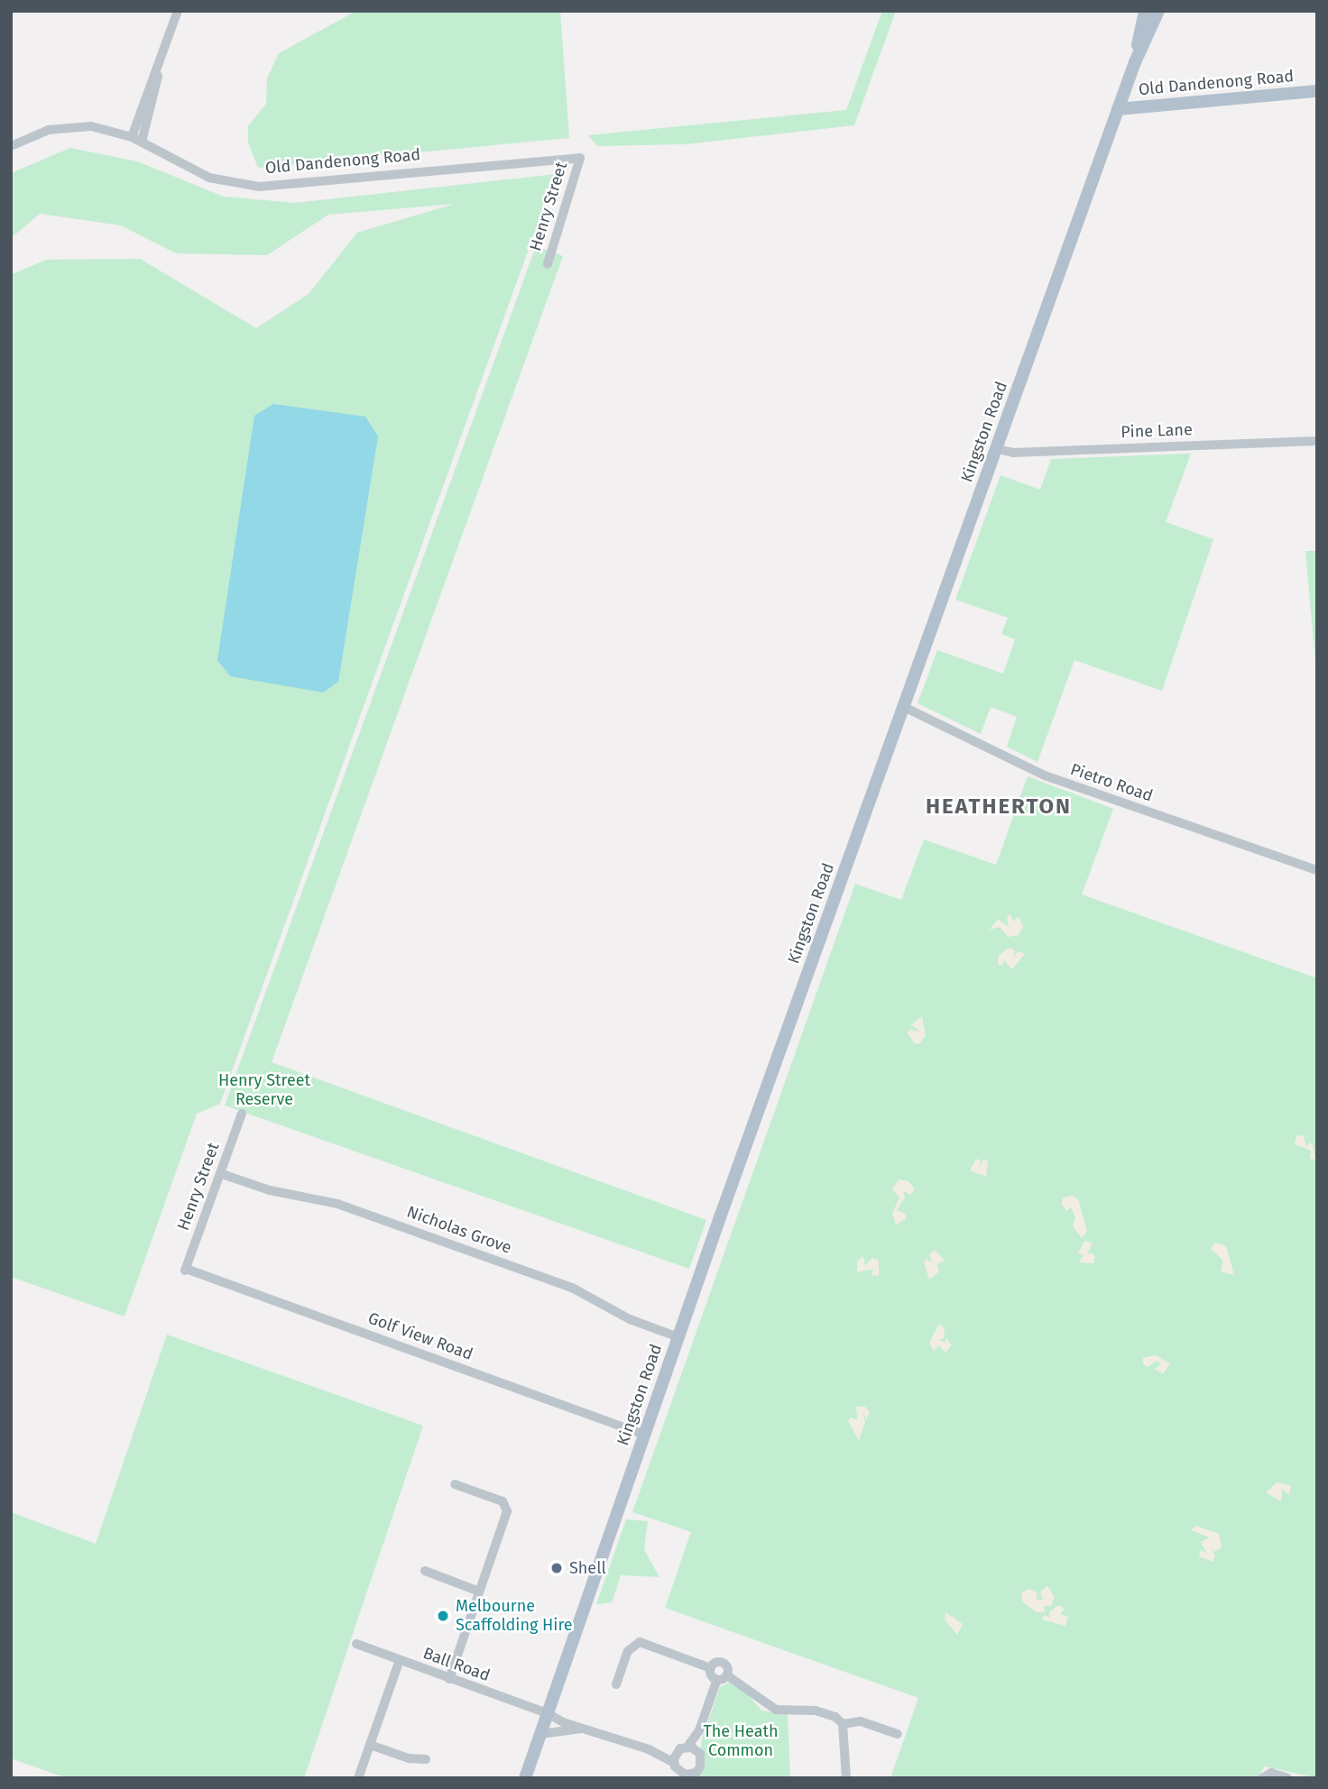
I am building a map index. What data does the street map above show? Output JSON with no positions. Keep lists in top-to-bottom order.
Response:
{
  "streets": {
    "main road": ["Old Dandenong Road", "Kingston Road"],
    "street": [
      "Henry Street",
      "Pine Lane",
      "Pietro Road",
      "Nicholas Grove",
      "Golf View Road",
      "Ball Road"
    ]
  },
  "crossings": [
    ["Old Dandenong Road", "Henry Street"],
    ["Old Dandenong Road", "Kingston Road"],
    ["Henry Street", "Nicholas Grove"],
    ["Henry Street", "Golf View Road"],
    ["Pine Lane", "Kingston Road"],
    ["Kingston Road", "Pietro Road"],
    ["Kingston Road", "Nicholas Grove"],
    ["Kingston Road", "Golf View Road"],
    ["Kingston Road", "Ball Road"]
  ],
  "districts": ["HEATHERTON"],
  "parks": ["Henry Street Reserve", "The Heath Common"],
  "places": ["Shell", "Melbourne Scaffolding Hire"]
}
